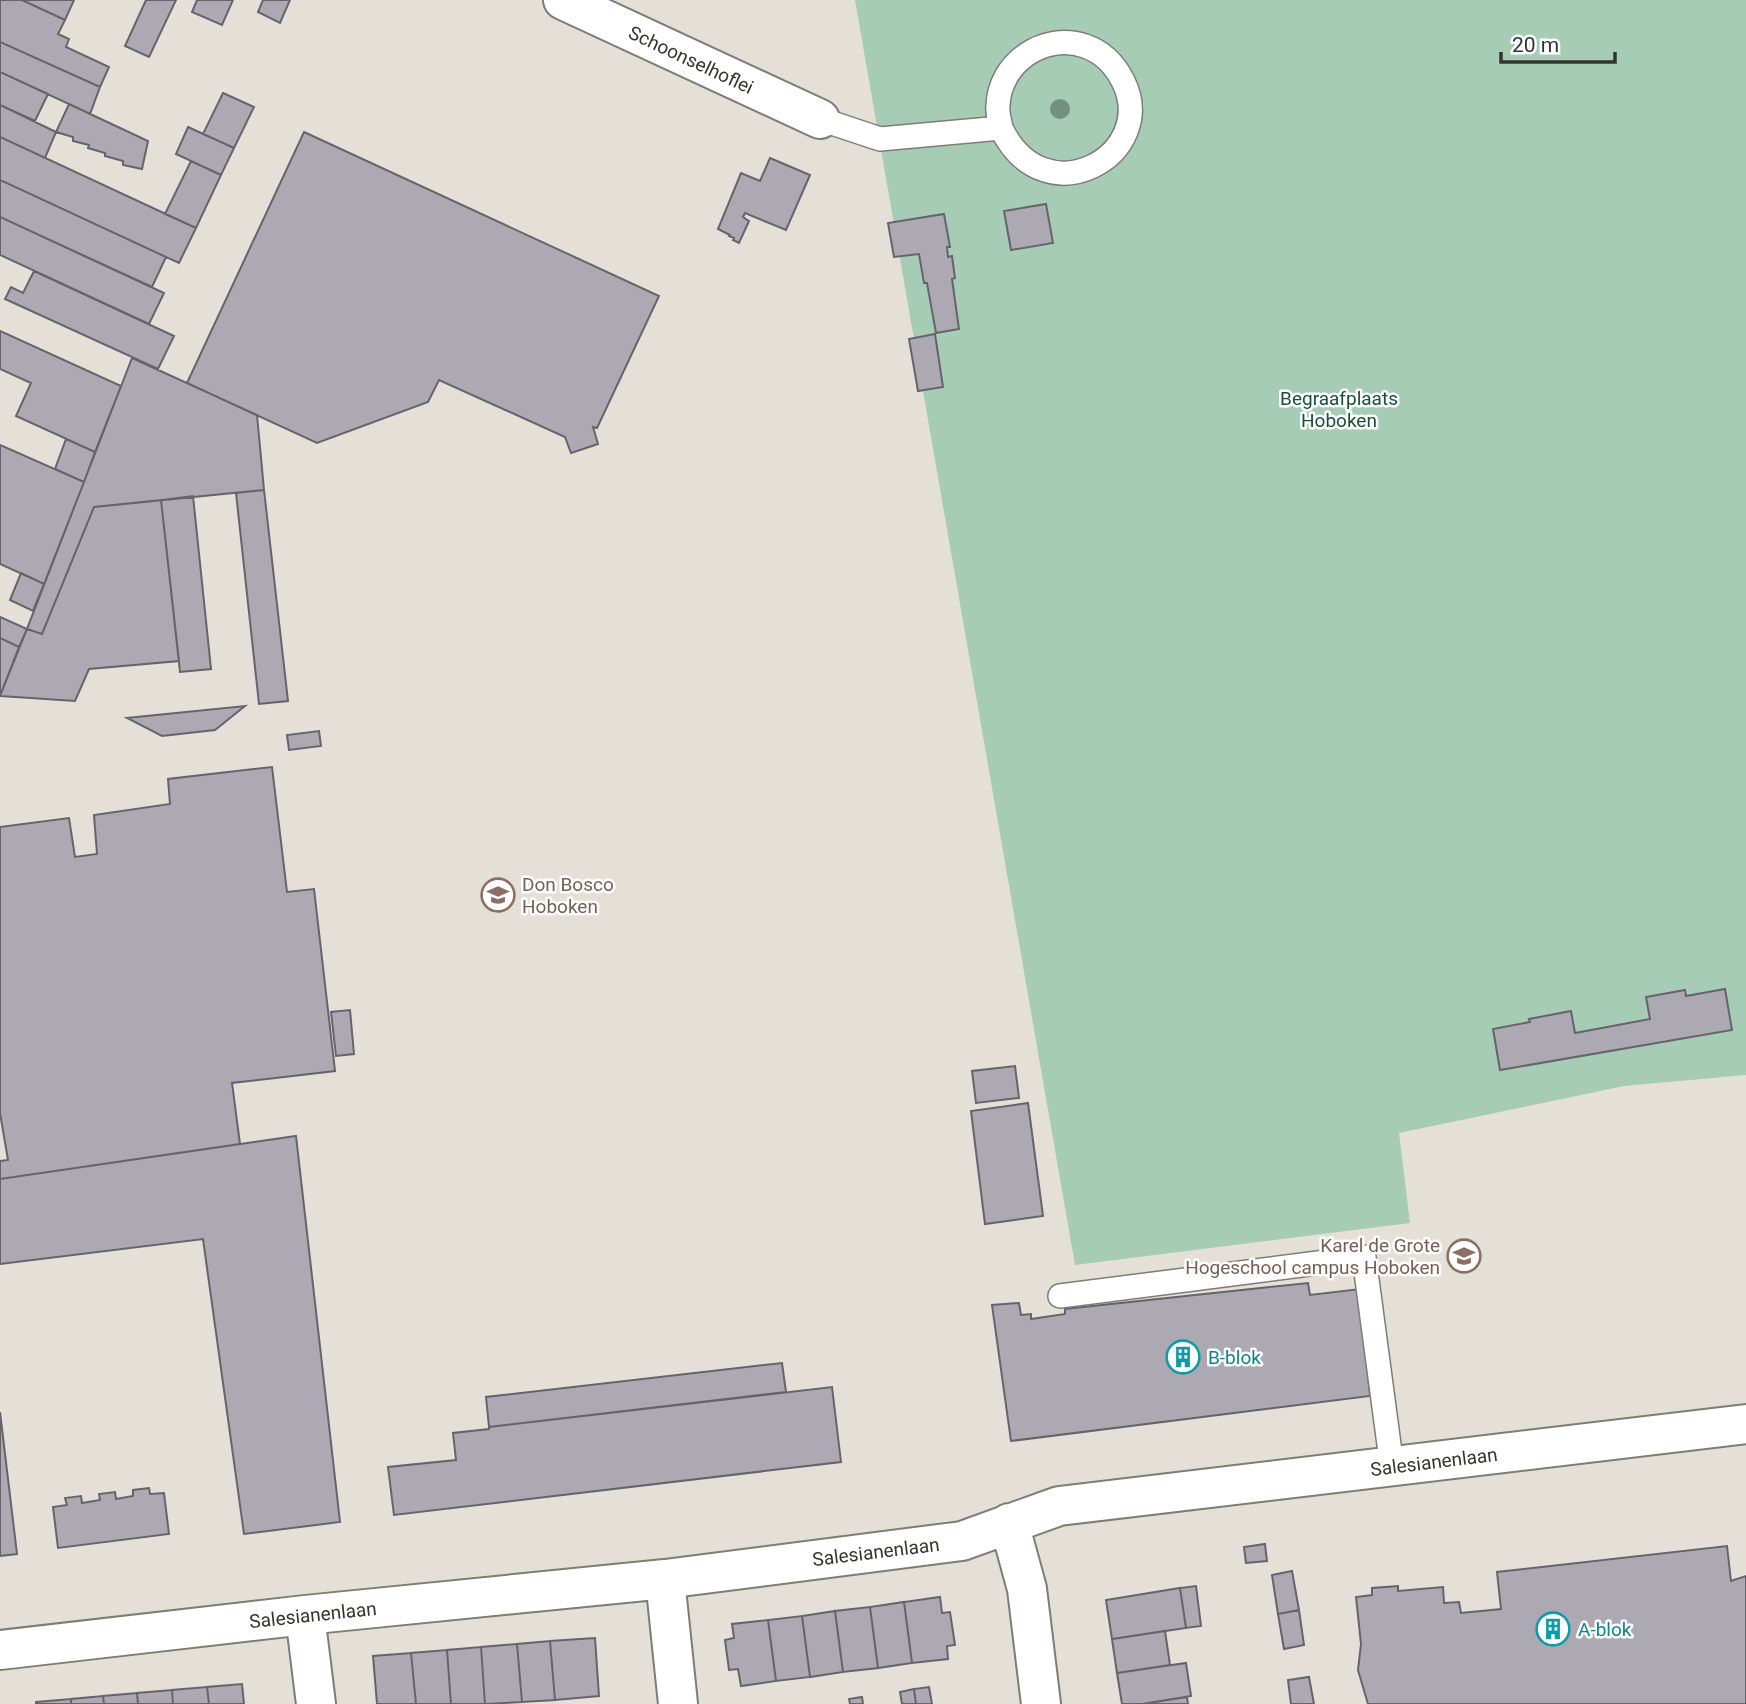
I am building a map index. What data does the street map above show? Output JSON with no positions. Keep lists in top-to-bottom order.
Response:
{
  "streets": {
    "street": ["Schoonselhoflei", "Salesianenlaan"]
  },
  "parks": ["Begraafplaats Hoboken"],
  "places": {
    "school or university": ["Don Bosco Hoboken", "Karel de Grote Hogeschool campus Hoboken"],
    "building": ["B-blok", "A-blok"]
  },
  "scale_bar": "20 m"
}
